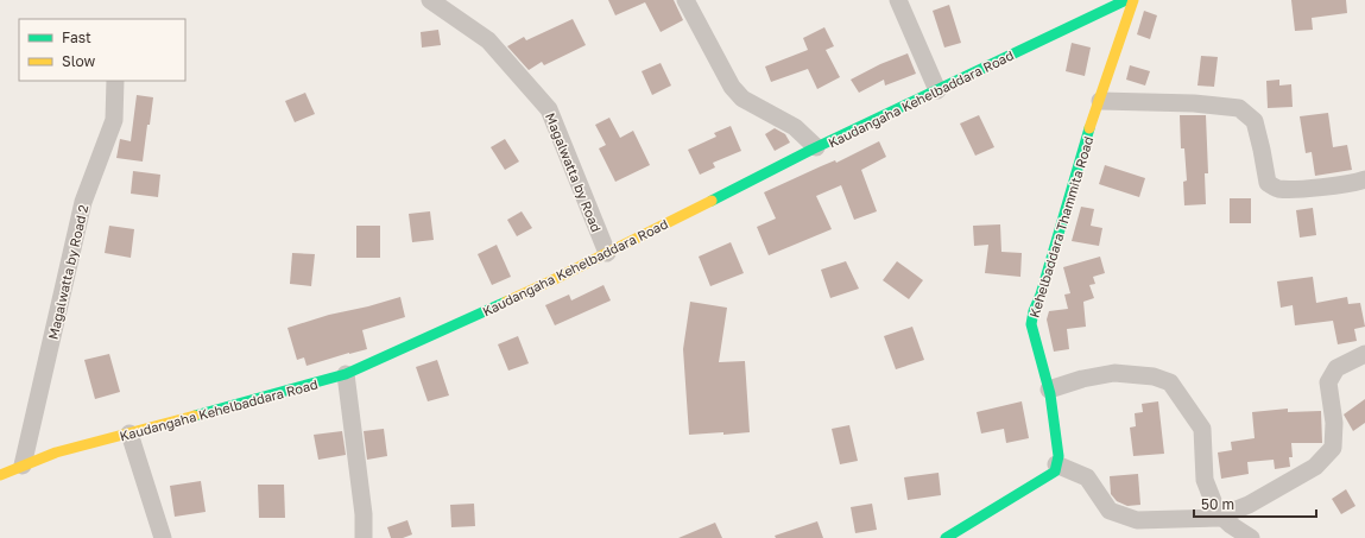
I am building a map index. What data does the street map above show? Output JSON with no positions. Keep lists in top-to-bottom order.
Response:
{
  "streets": {
    "street": [
      "Kaudangaha Kehelbaddara Road",
      "Magalwatta by Road",
      "Kehelbaddara Thammita Road",
      "Magalwatta by Road 2"
    ]
  },
  "crossings": [
    ["Kaudangaha Kehelbaddara Road", "Magalwatta by Road"],
    ["Kaudangaha Kehelbaddara Road", "Magalwatta by Road 2"]
  ],
  "legend": ["Fast", "Slow"],
  "scale_bar": "50 m"
}
